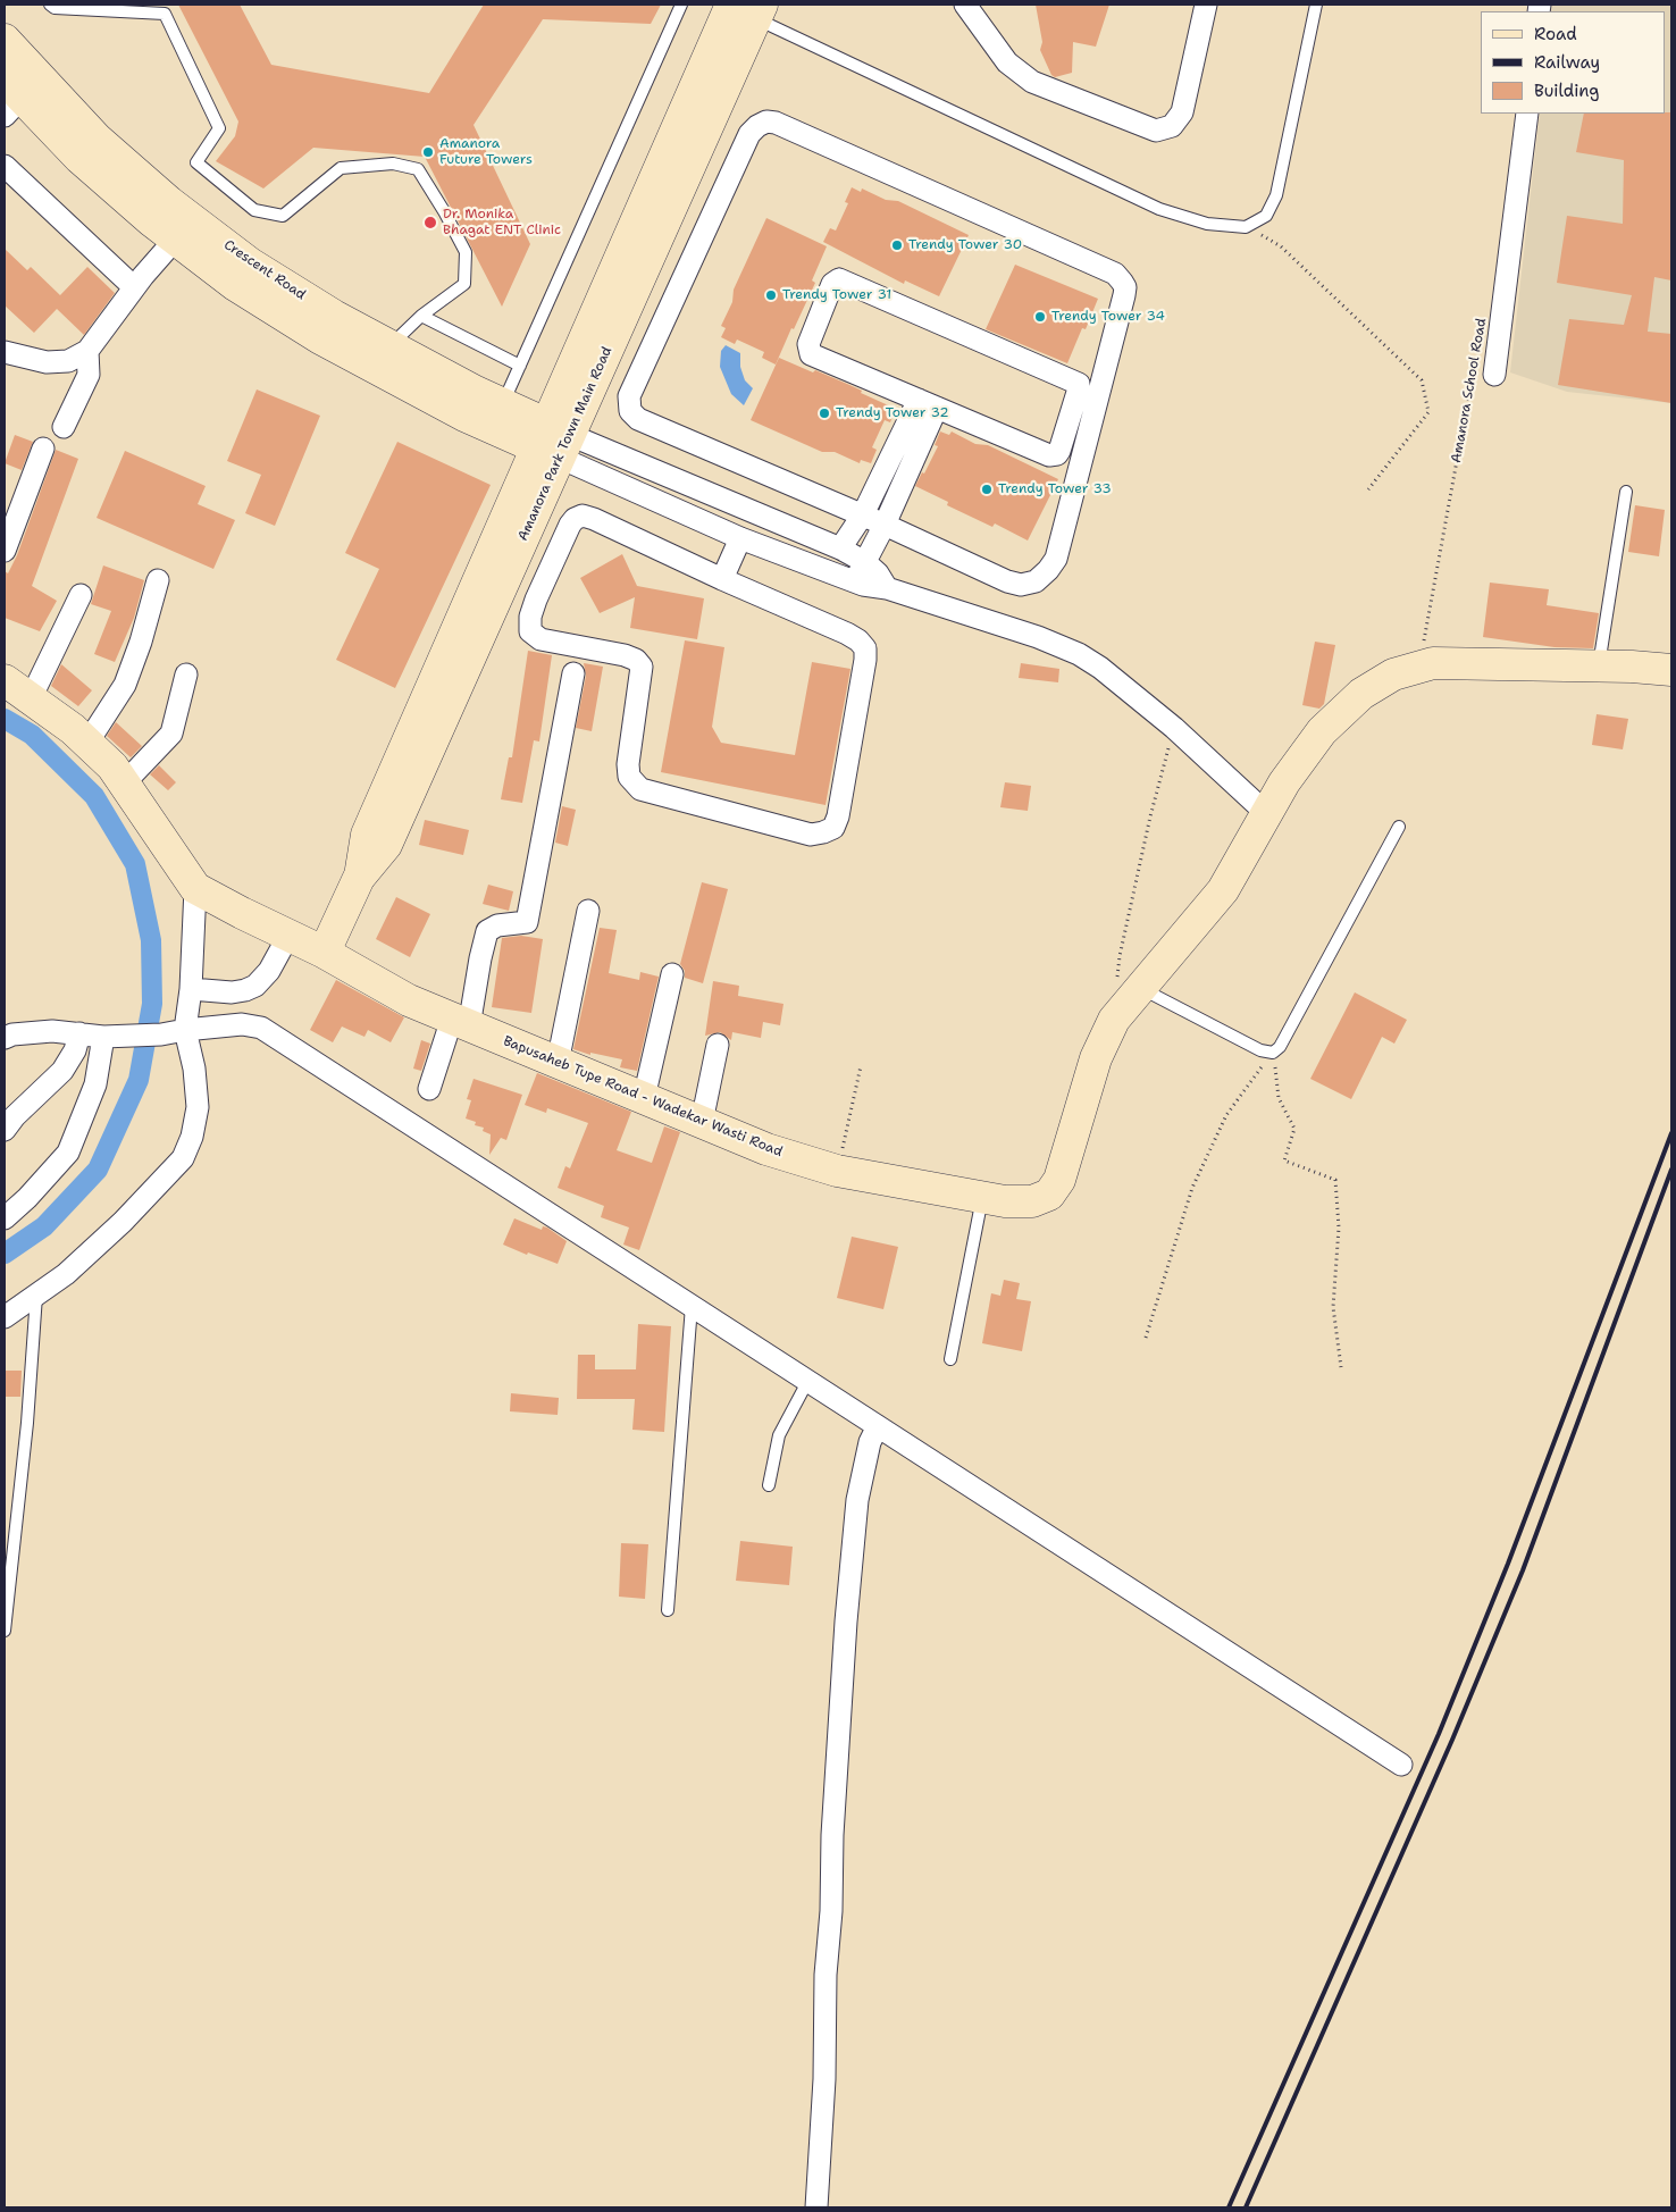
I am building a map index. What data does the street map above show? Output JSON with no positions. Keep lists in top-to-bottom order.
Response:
{
  "streets": {
    "street": [
      "Crescent Road",
      "Amanora School Road",
      "Amanora Park Town Main Road",
      "Bapusaheb Tupe Road - Wadekar Wasti Road"
    ]
  },
  "crossings": [
    ["Crescent Road", "Amanora Park Town Main Road"],
    ["Amanora School Road", "Bapusaheb Tupe Road - Wadekar Wasti Road"],
    ["Amanora Park Town Main Road", "Bapusaheb Tupe Road - Wadekar Wasti Road"]
  ],
  "places": [
    "Amanora Future Towers",
    "Dr. Monika Bhagat ENT Clinic",
    "Trendy Tower 30",
    "Trendy Tower 31",
    "Trendy Tower 34",
    "Trendy Tower 32",
    "Trendy Tower 33"
  ],
  "legend": ["Road", "Railway", "Building"]
}
